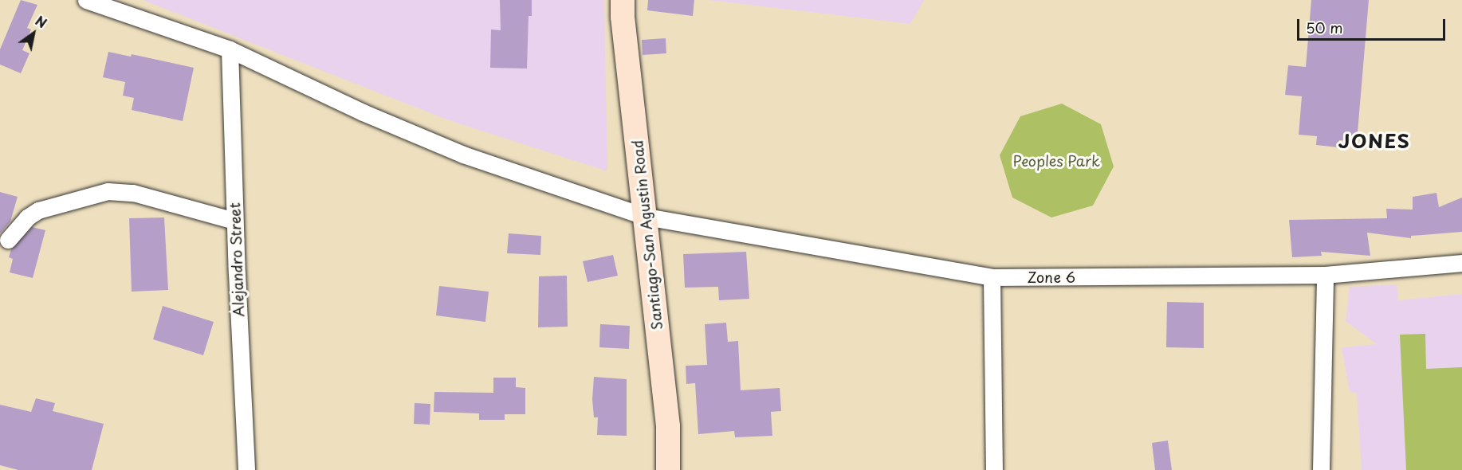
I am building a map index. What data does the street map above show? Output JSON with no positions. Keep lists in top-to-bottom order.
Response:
{
  "streets": {
    "main road": ["Santiago-San Agustin Road"],
    "street": ["Alejandro Street", "Zone 6"]
  },
  "crossings": [
    ["Santiago-San Agustin Road", "Zone 6"],
    ["Alejandro Street", "Zone 6"]
  ],
  "districts": ["JONES"],
  "parks": ["Peoples Park"],
  "scale_bar": "50 m",
  "north": "top right"
}
